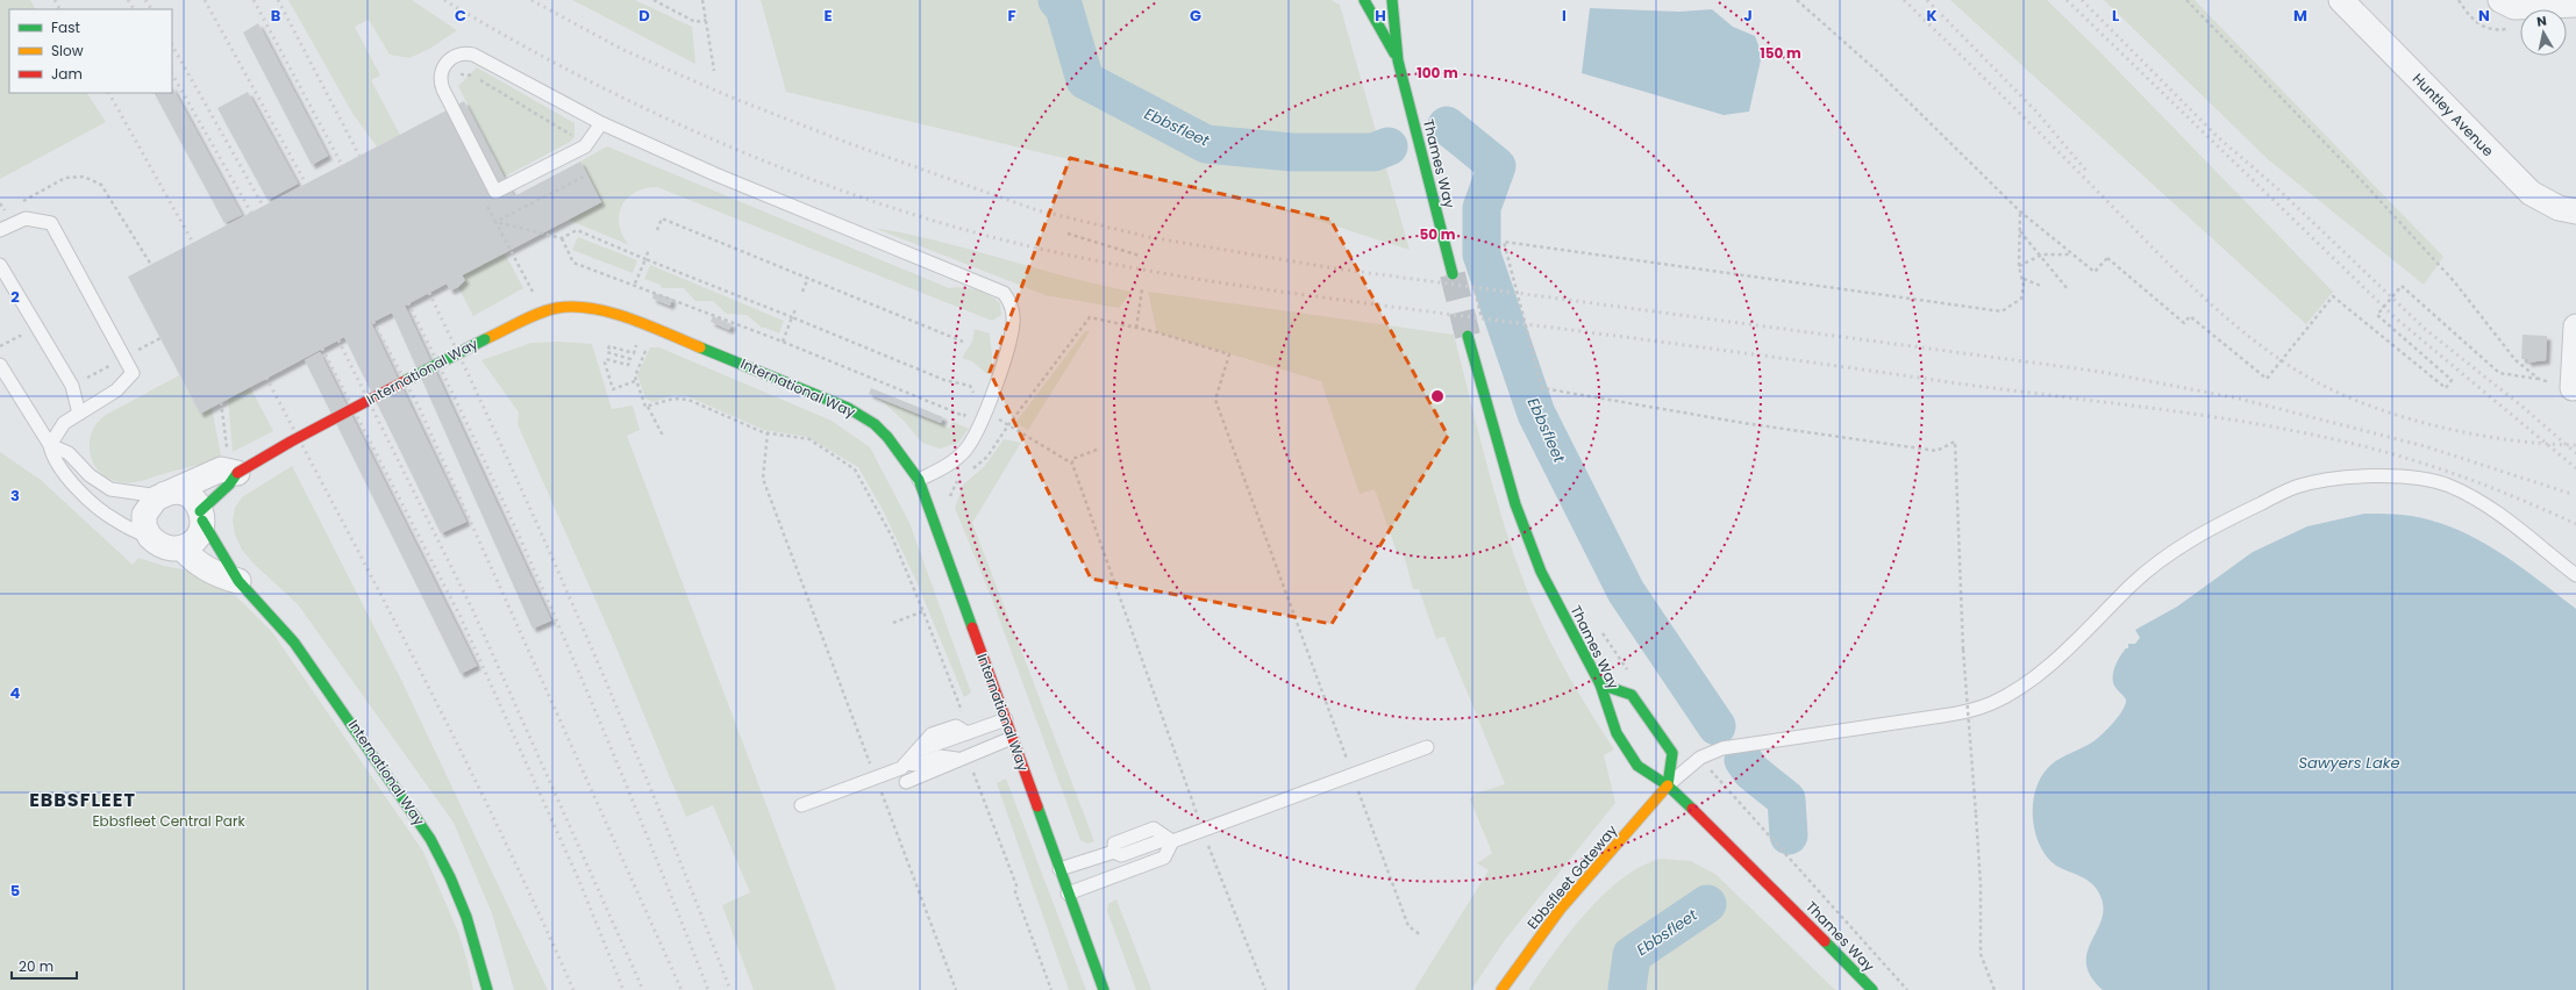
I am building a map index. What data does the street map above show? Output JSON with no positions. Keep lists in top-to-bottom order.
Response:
{
  "streets": {
    "street": [
      "Huntley Avenue",
      "Thames Way",
      "International Way",
      "Ebbsfleet Gateway"
    ]
  },
  "crossings": [
    ["Thames Way", "Ebbsfleet Gateway"]
  ],
  "districts": ["EBBSFLEET"],
  "water": ["Ebbsfleet", "Sawyers Lake"],
  "parks": ["Ebbsfleet Central Park"],
  "legend": ["Fast", "Slow", "Jam"],
  "scale_bar": "20 m",
  "north": "top",
  "grid": {
    "columns": [
      "B",
      "C",
      "D",
      "E",
      "F",
      "G",
      "H",
      "I",
      "J",
      "K",
      "L",
      "M",
      "N"
    ],
    "rows": [
      "2",
      "3",
      "4",
      "5"
    ]
  },
  "rings": ["150 m", "100 m", "50 m"]
}
